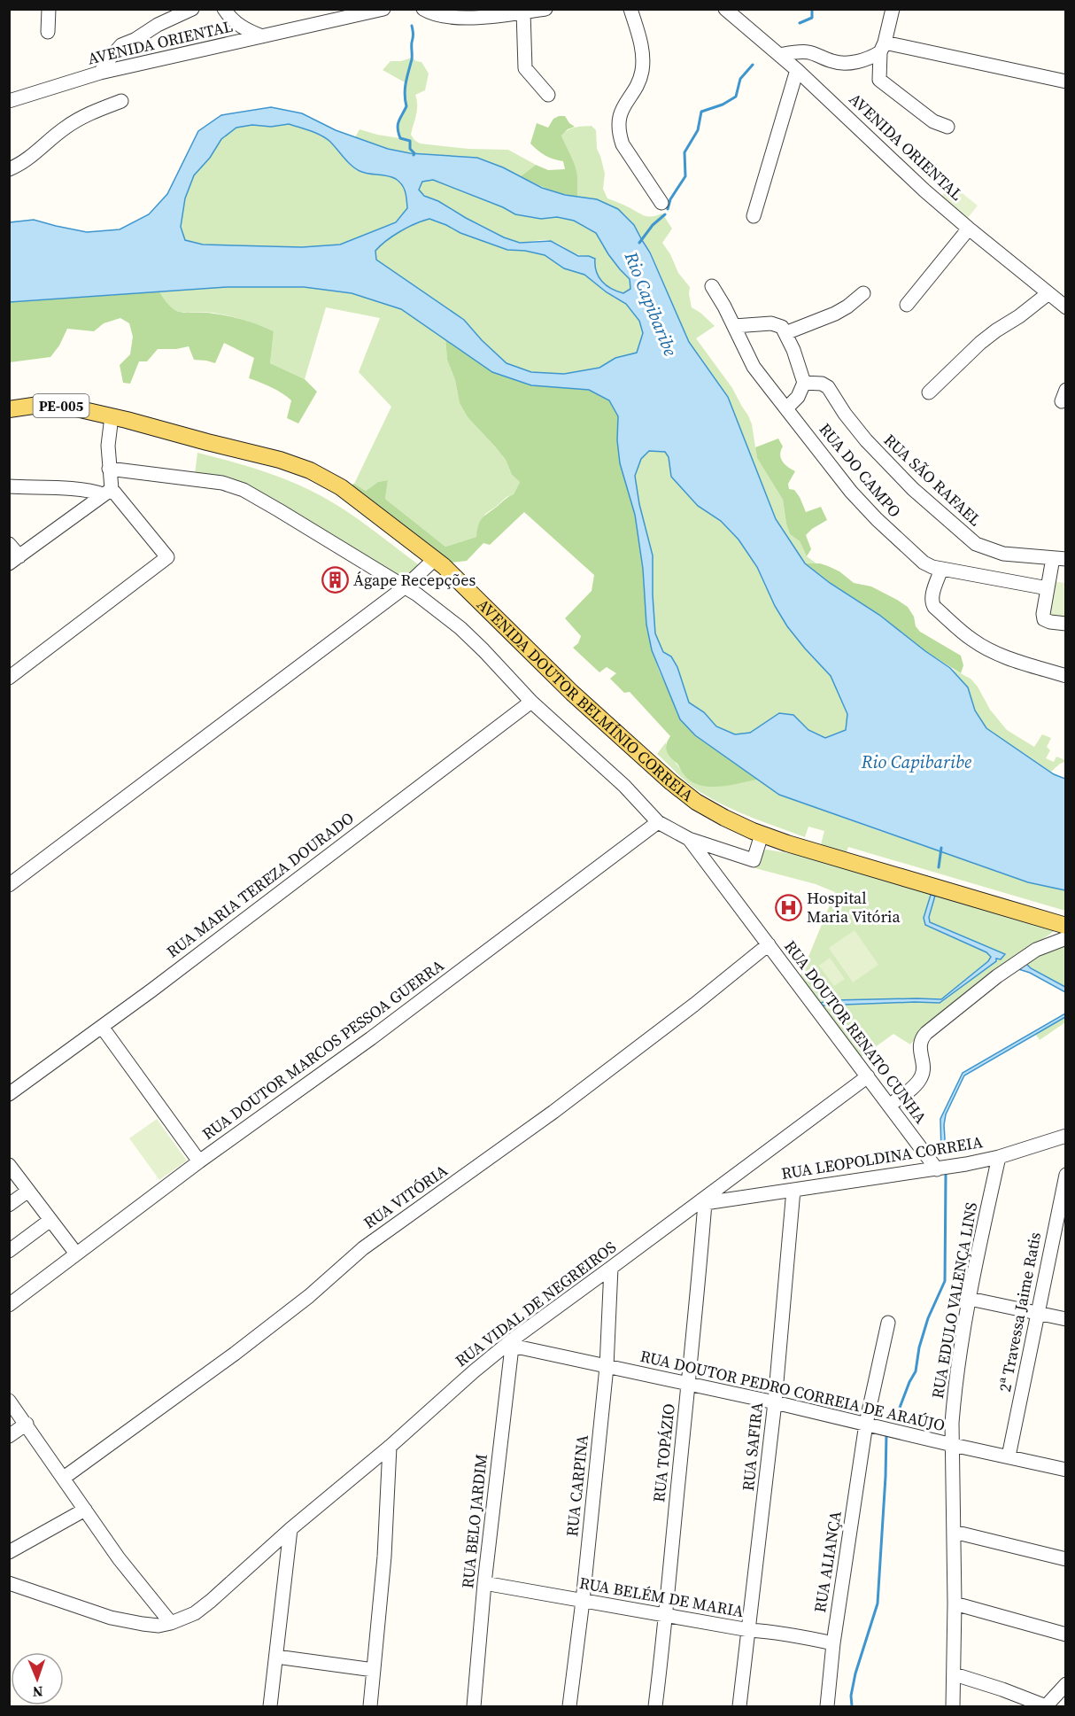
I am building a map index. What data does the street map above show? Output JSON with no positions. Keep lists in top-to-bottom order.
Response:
{
  "streets": {
    "main road": ["PE-005", "AVENIDA DOUTOR BELMÍNIO CORREIA"],
    "street": [
      "AVENIDA ORIENTAL",
      "RUA DO CAMPO",
      "RUA SÃO RAFAEL",
      "RUA MARIA TEREZA DOURADO",
      "RUA DOUTOR RENATO CUNHA",
      "RUA DOUTOR MARCOS PESSOA GUERRA",
      "RUA LEOPOLDINA CORREIA",
      "RUA VITÓRIA",
      "RUA EDULO VALENÇA LINS",
      "RUA VIDAL DE NEGREIROS",
      "2ª Travessa Jaime Ratis",
      "RUA DOUTOR PEDRO CORREIA DE ARAÚJO",
      "RUA SAFIRA",
      "RUA TOPÁZIO",
      "RUA CARPINA",
      "RUA BELO JARDIM",
      "RUA ALIANÇA",
      "RUA BELÉM DE MARIA"
    ]
  },
  "crossings": [
    ["RUA DOUTOR RENATO CUNHA", "RUA LEOPOLDINA CORREIA"],
    ["RUA DOUTOR RENATO CUNHA", "RUA VITÓRIA"],
    ["RUA DOUTOR RENATO CUNHA", "RUA VIDAL DE NEGREIROS"],
    ["RUA LEOPOLDINA CORREIA", "RUA EDULO VALENÇA LINS"],
    ["RUA LEOPOLDINA CORREIA", "RUA VIDAL DE NEGREIROS"],
    ["RUA LEOPOLDINA CORREIA", "RUA SAFIRA"],
    ["RUA LEOPOLDINA CORREIA", "RUA TOPÁZIO"],
    ["RUA EDULO VALENÇA LINS", "RUA DOUTOR PEDRO CORREIA DE ARAÚJO"],
    ["RUA VIDAL DE NEGREIROS", "RUA DOUTOR PEDRO CORREIA DE ARAÚJO"],
    ["RUA VIDAL DE NEGREIROS", "RUA TOPÁZIO"],
    ["RUA VIDAL DE NEGREIROS", "RUA CARPINA"],
    ["RUA VIDAL DE NEGREIROS", "RUA BELO JARDIM"],
    ["2ª Travessa Jaime Ratis", "RUA DOUTOR PEDRO CORREIA DE ARAÚJO"],
    ["RUA DOUTOR PEDRO CORREIA DE ARAÚJO", "RUA SAFIRA"],
    ["RUA DOUTOR PEDRO CORREIA DE ARAÚJO", "RUA TOPÁZIO"],
    ["RUA DOUTOR PEDRO CORREIA DE ARAÚJO", "RUA CARPINA"],
    ["RUA DOUTOR PEDRO CORREIA DE ARAÚJO", "RUA BELO JARDIM"],
    ["RUA DOUTOR PEDRO CORREIA DE ARAÚJO", "RUA ALIANÇA"],
    ["RUA SAFIRA", "RUA BELÉM DE MARIA"],
    ["RUA TOPÁZIO", "RUA BELÉM DE MARIA"],
    ["RUA CARPINA", "RUA BELÉM DE MARIA"],
    ["RUA BELO JARDIM", "RUA BELÉM DE MARIA"],
    ["RUA ALIANÇA", "RUA BELÉM DE MARIA"]
  ],
  "water": ["Rio Capibaribe"],
  "places": {
    "building": ["Ágape Recepções"],
    "hospital": ["Hospital Maria Vitória"]
  },
  "north": "bottom"
}
